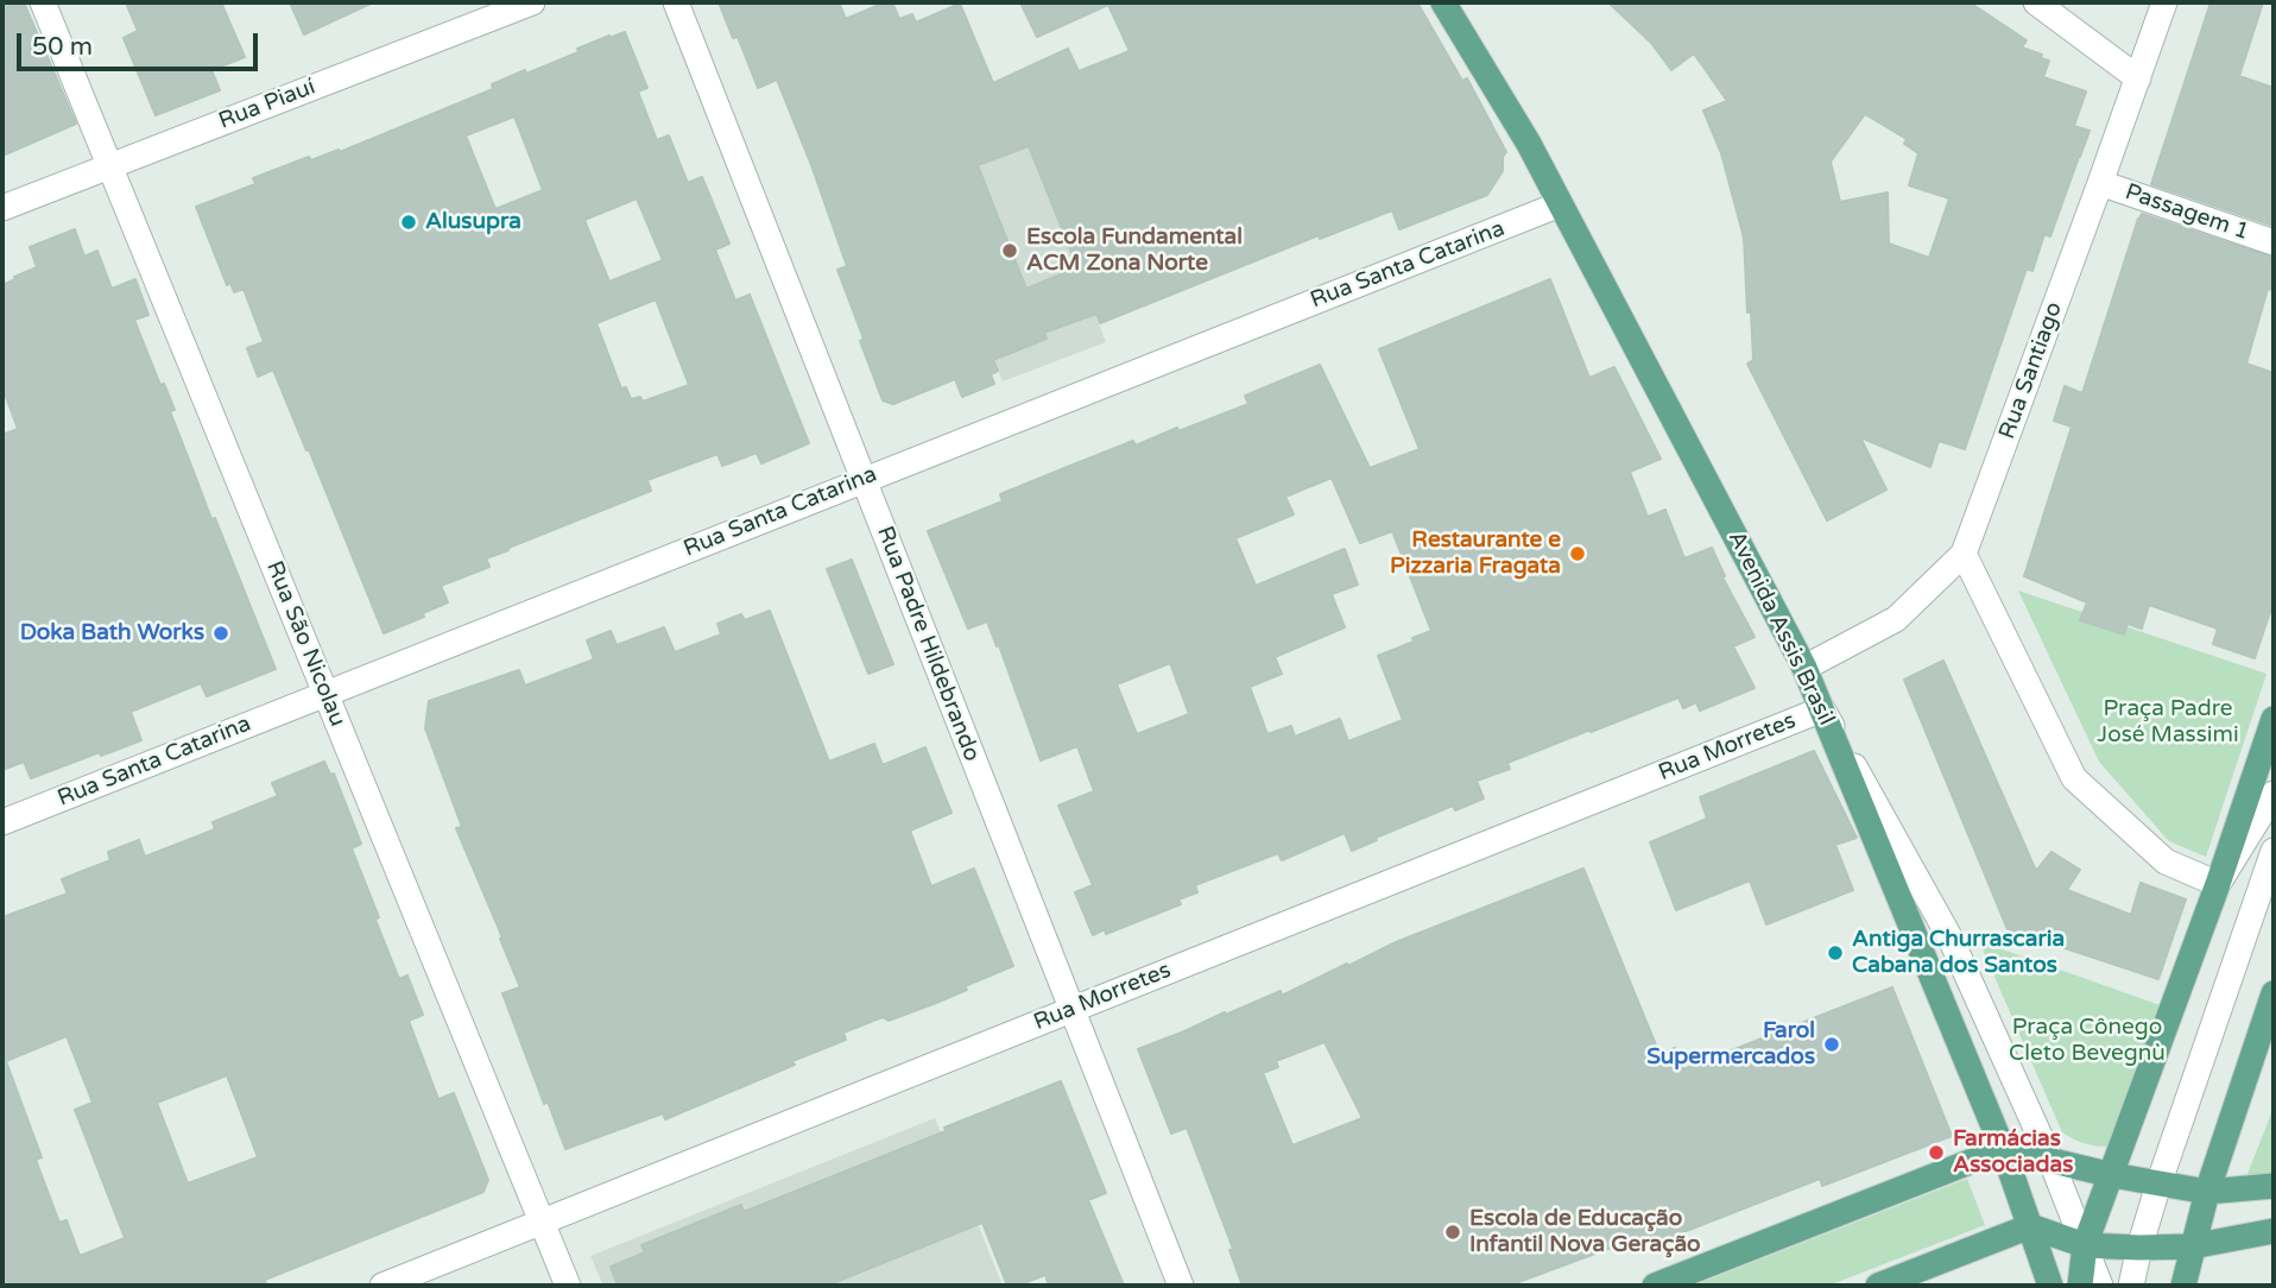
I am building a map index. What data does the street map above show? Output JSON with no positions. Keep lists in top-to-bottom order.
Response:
{
  "streets": {
    "main road": ["Avenida Assis Brasil"],
    "street": [
      "Rua Piauí",
      "Passagem 1",
      "Rua Santa Catarina",
      "Rua Santiago",
      "Rua São Nicolau",
      "Rua Padre Hildebrando",
      "Rua Morretes"
    ]
  },
  "crossings": [
    ["Rua Piauí", "Rua São Nicolau"],
    ["Passagem 1", "Rua Santiago"],
    ["Rua Santa Catarina", "Avenida Assis Brasil"],
    ["Rua Santa Catarina", "Rua São Nicolau"],
    ["Rua Santa Catarina", "Rua Padre Hildebrando"],
    ["Rua Santiago", "Avenida Assis Brasil"],
    ["Avenida Assis Brasil", "Rua Morretes"],
    ["Rua São Nicolau", "Rua Morretes"],
    ["Rua Padre Hildebrando", "Rua Morretes"]
  ],
  "parks": ["Praça Padre José Massimi", "Praça Cônego Cleto Bevegnù"],
  "places": [
    "Alusupra",
    "Escola Fundamental ACM Zona Norte",
    "Restaurante e Pizzaria Fragata",
    "Doka Bath Works",
    "Antiga Churrascaria Cabana dos Santos",
    "Farol Supermercados",
    "Farmácias Associadas",
    "Escola de Educação Infantil Nova Geração"
  ],
  "scale_bar": "50 m"
}
